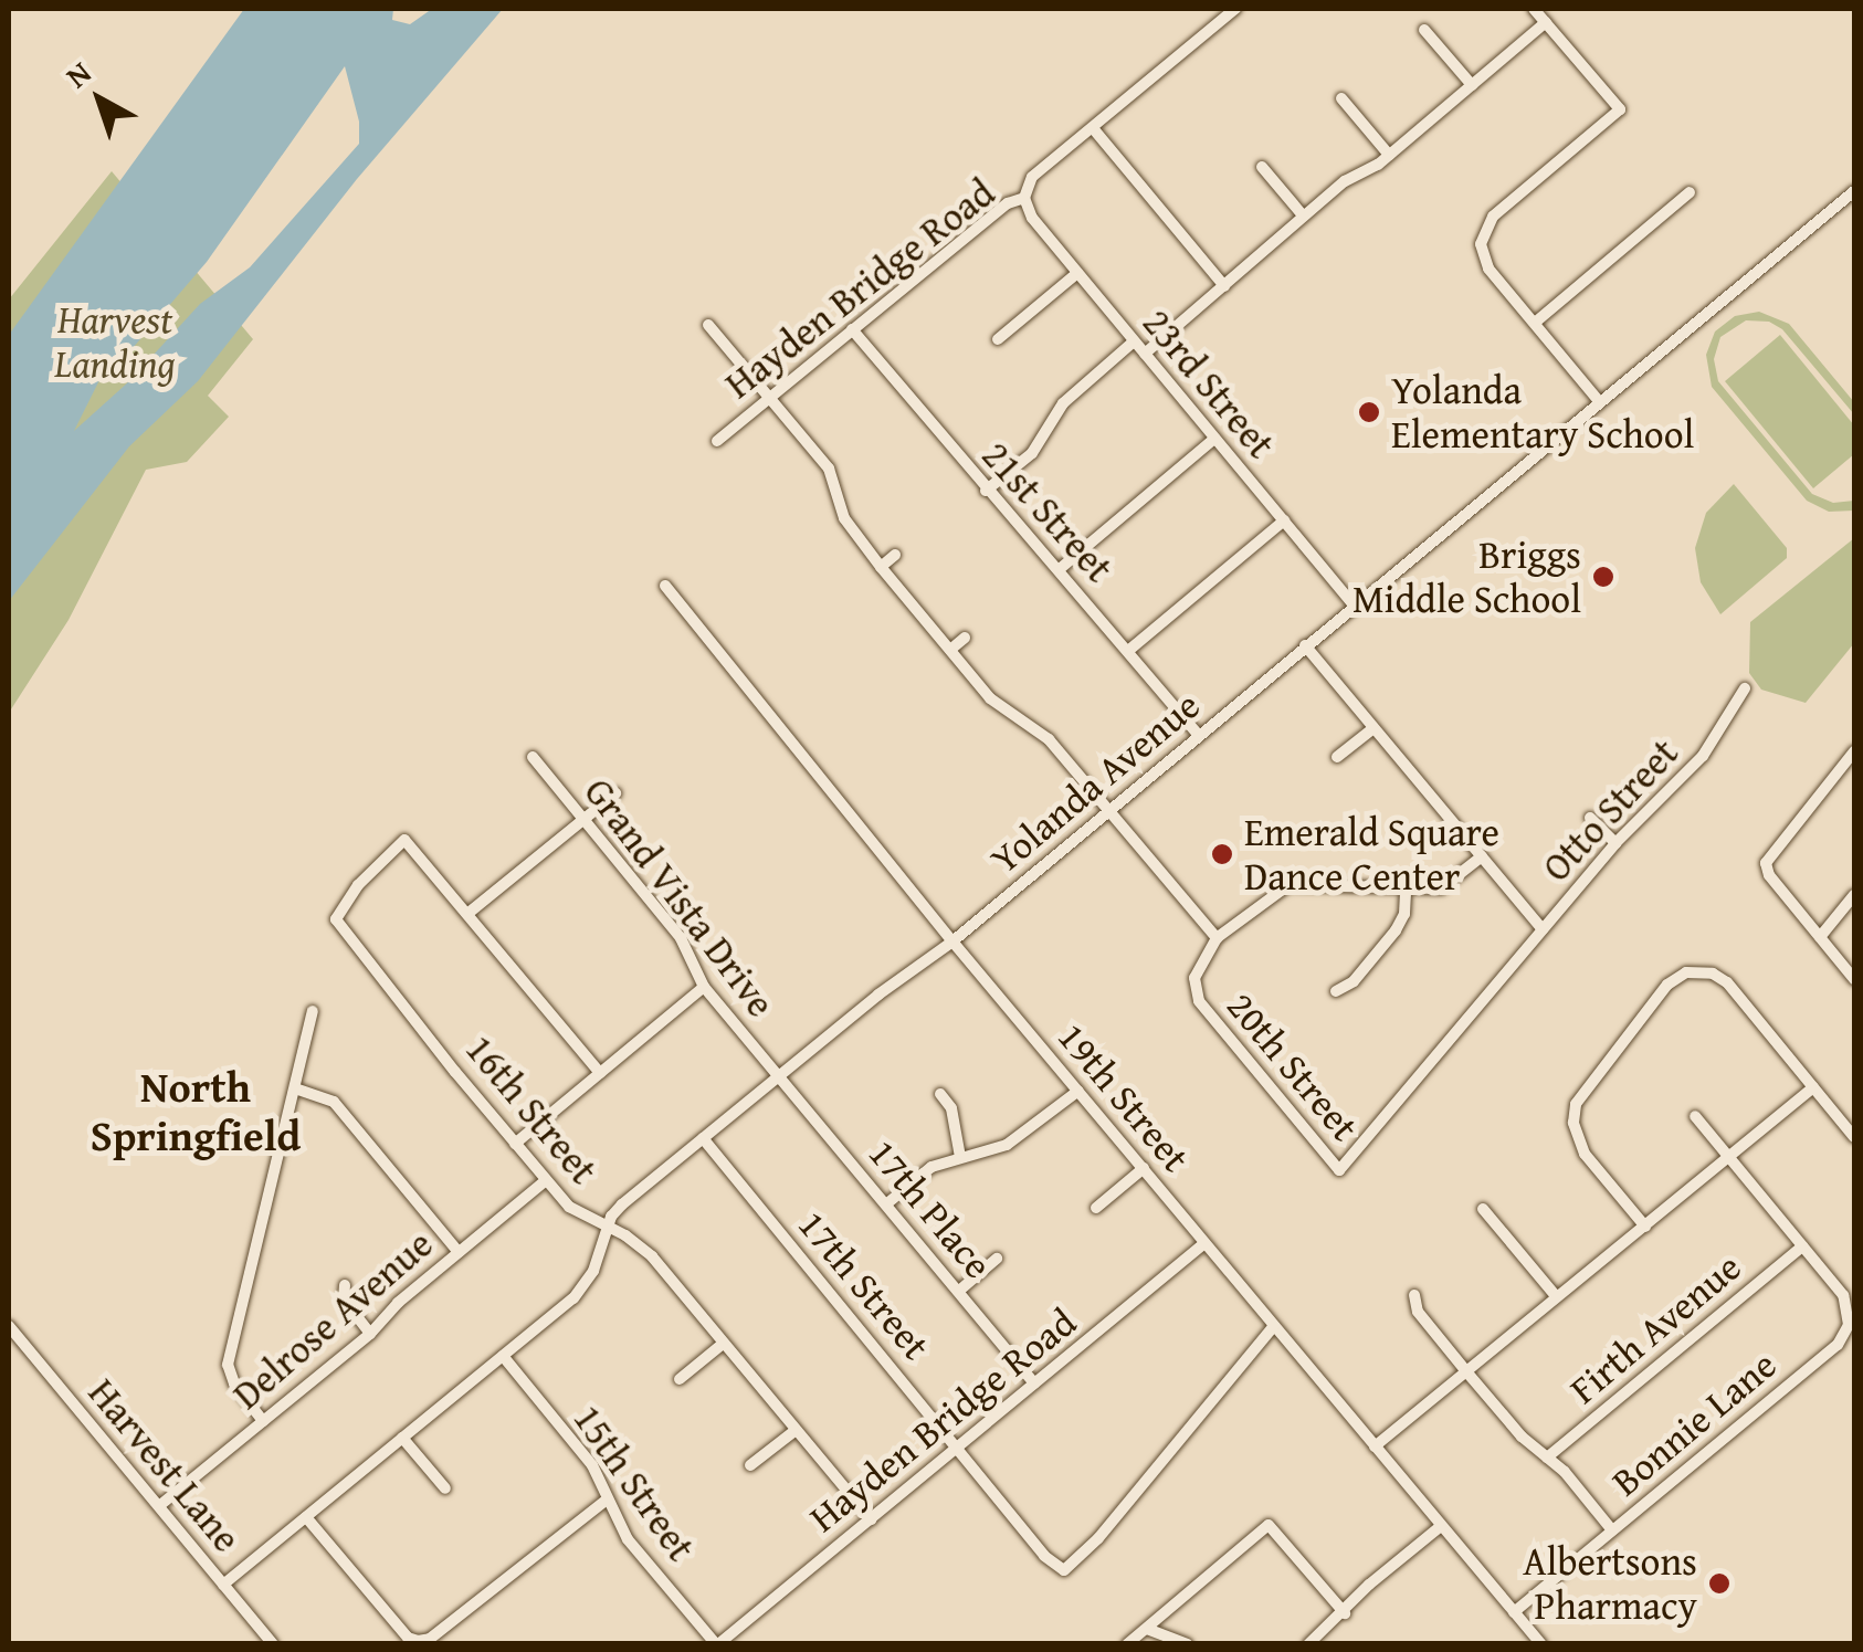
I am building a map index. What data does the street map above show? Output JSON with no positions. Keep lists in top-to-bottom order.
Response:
{
  "streets": {
    "street": [
      "Hayden Bridge Road",
      "23rd Street",
      "21st Street",
      "Yolanda Avenue",
      "Otto Street",
      "Grand Vista Drive",
      "20th Street",
      "19th Street",
      "16th Street",
      "17th Place",
      "17th Street",
      "Delrose Avenue",
      "Firth Avenue",
      "Bonnie Lane",
      "Harvest Lane",
      "15th Street"
    ]
  },
  "crossings": [
    ["Hayden Bridge Road", "23rd Street"],
    ["Hayden Bridge Road", "21st Street"],
    ["Hayden Bridge Road", "19th Street"],
    ["Hayden Bridge Road", "16th Street"],
    ["Hayden Bridge Road", "17th Place"],
    ["Hayden Bridge Road", "17th Street"],
    ["Hayden Bridge Road", "15th Street"],
    ["23rd Street", "Yolanda Avenue"],
    ["21st Street", "Yolanda Avenue"],
    ["Yolanda Avenue", "Grand Vista Drive"],
    ["Yolanda Avenue", "19th Street"],
    ["Yolanda Avenue", "16th Street"],
    ["Yolanda Avenue", "17th Place"],
    ["Yolanda Avenue", "17th Street"],
    ["Yolanda Avenue", "Harvest Lane"],
    ["Yolanda Avenue", "15th Street"],
    ["Otto Street", "20th Street"],
    ["Grand Vista Drive", "17th Place"],
    ["19th Street", "17th Street"],
    ["19th Street", "Bonnie Lane"],
    ["16th Street", "Delrose Avenue"],
    ["Delrose Avenue", "Harvest Lane"],
    ["Firth Avenue", "Bonnie Lane"]
  ],
  "districts": ["North Springfield"],
  "parks": ["Harvest Landing"],
  "places": [
    "Yolanda Elementary School",
    "Briggs Middle School",
    "Emerald Square Dance Center",
    "Albertsons Pharmacy"
  ],
  "north": "top left"
}
